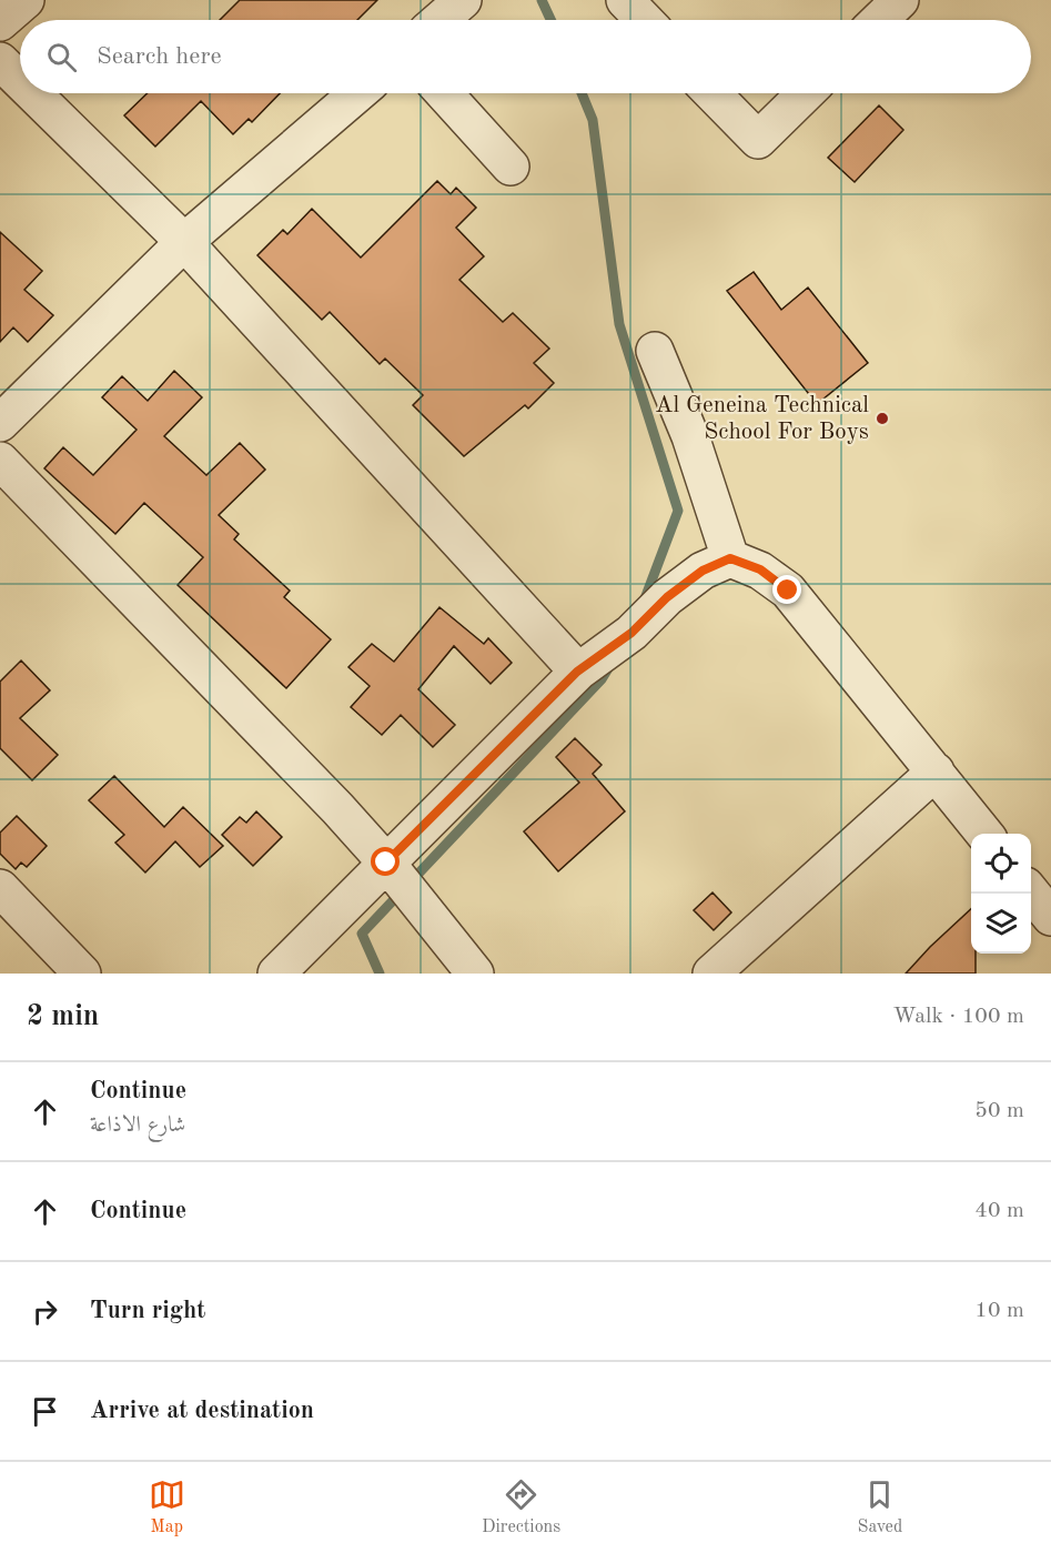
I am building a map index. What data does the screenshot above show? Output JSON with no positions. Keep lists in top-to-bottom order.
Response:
{
  "places": ["Al Geneina Technical School For Boys"],
  "page": {
    "search": "Search here",
    "heading": ["2 min", "Walk · 100 m"],
    "list": [
      ["Continue", "شارع الاذاعة", "50 m"],
      ["Continue", "40 m"],
      ["Turn right", "10 m"],
      "Arrive at destination"
    ],
    "nav": ["Map", "Directions", "Saved"]
  }
}
